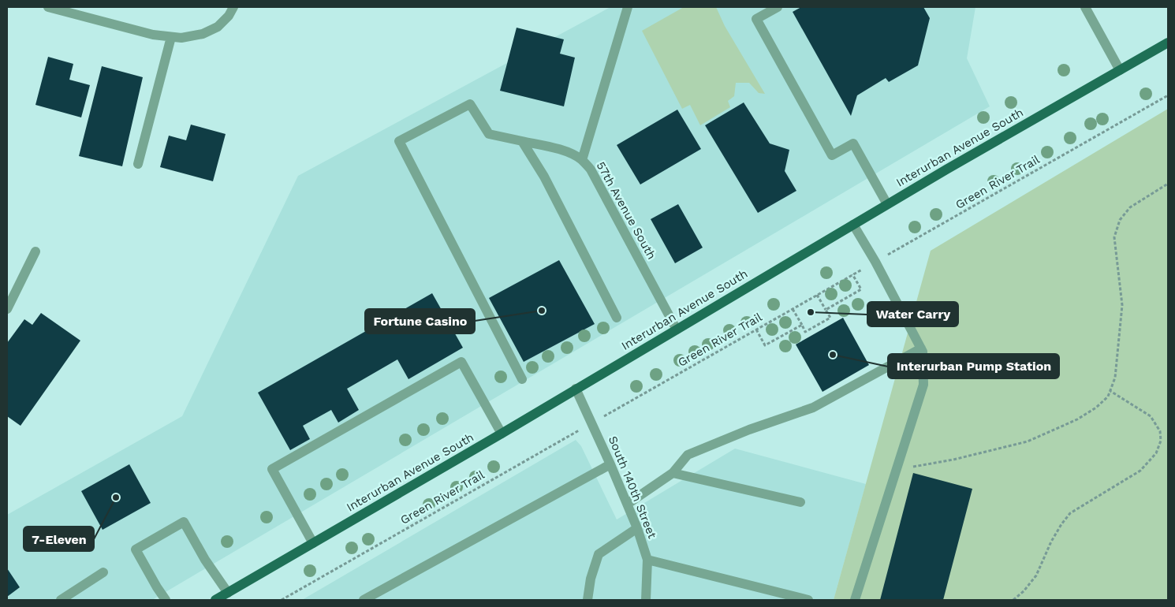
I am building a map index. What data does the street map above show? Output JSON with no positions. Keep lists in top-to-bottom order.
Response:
{
  "streets": {
    "main road": ["Interurban Avenue South"],
    "street": ["57th Avenue South", "South 140th Street"],
    "path": ["Green River Trail"]
  },
  "crossings": [
    ["Interurban Avenue South", "57th Avenue South"],
    ["Interurban Avenue South", "South 140th Street"],
    ["Green River Trail", "South 140th Street"]
  ],
  "places": [
    "Fortune Casino",
    "Water Carry",
    "Interurban Pump Station",
    "7-Eleven"
  ]
}
